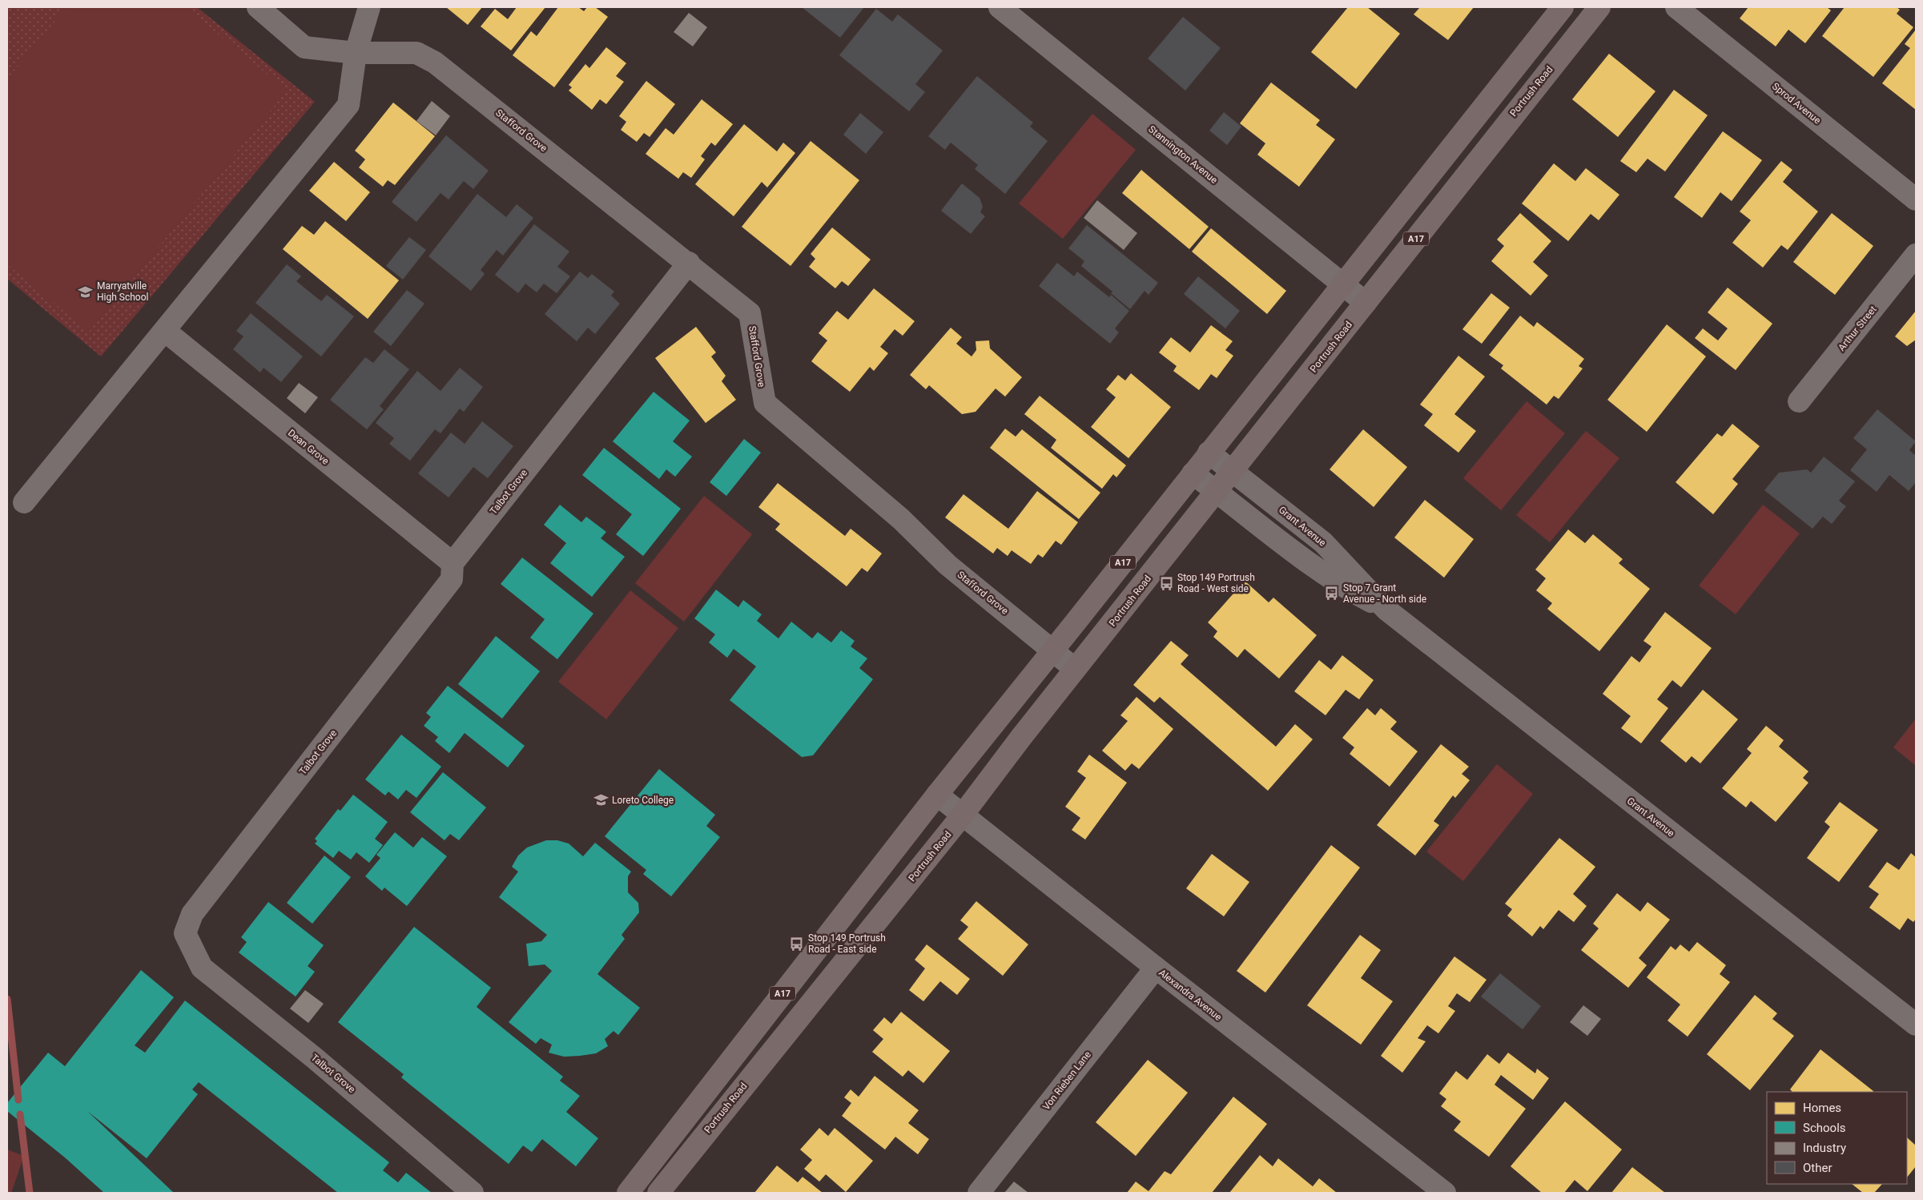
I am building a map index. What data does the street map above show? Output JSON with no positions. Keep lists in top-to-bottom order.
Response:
{
  "streets": {
    "highway": ["Portrush Road", "A17"],
    "street": [
      "Sprod Avenue",
      "Stafford Grove",
      "Stannington Avenue",
      "Arthur Street",
      "Dean Grove",
      "Talbot Grove",
      "Grant Avenue",
      "Alexandra Avenue",
      "Von Rieben Lane"
    ]
  },
  "crossings": [
    ["Portrush Road", "Stafford Grove"],
    ["Portrush Road", "Stannington Avenue"],
    ["Portrush Road", "Grant Avenue"],
    ["Portrush Road", "Alexandra Avenue"],
    ["Stafford Grove", "A17"],
    ["Stafford Grove", "Talbot Grove"],
    ["Stannington Avenue", "A17"],
    ["A17", "Grant Avenue"],
    ["A17", "Alexandra Avenue"],
    ["Dean Grove", "Talbot Grove"],
    ["Alexandra Avenue", "Von Rieben Lane"]
  ],
  "places": {
    "school or university": ["Marryatville High School", "Loreto College"],
    "bus stop": ["Stop 149 Portrush Road - West side", "Stop 7 Grant Avenue - North side", "Stop 149 Portrush Road - East side"]
  },
  "legend": [
    "Homes",
    "Schools",
    "Industry",
    "Other"
  ]
}
